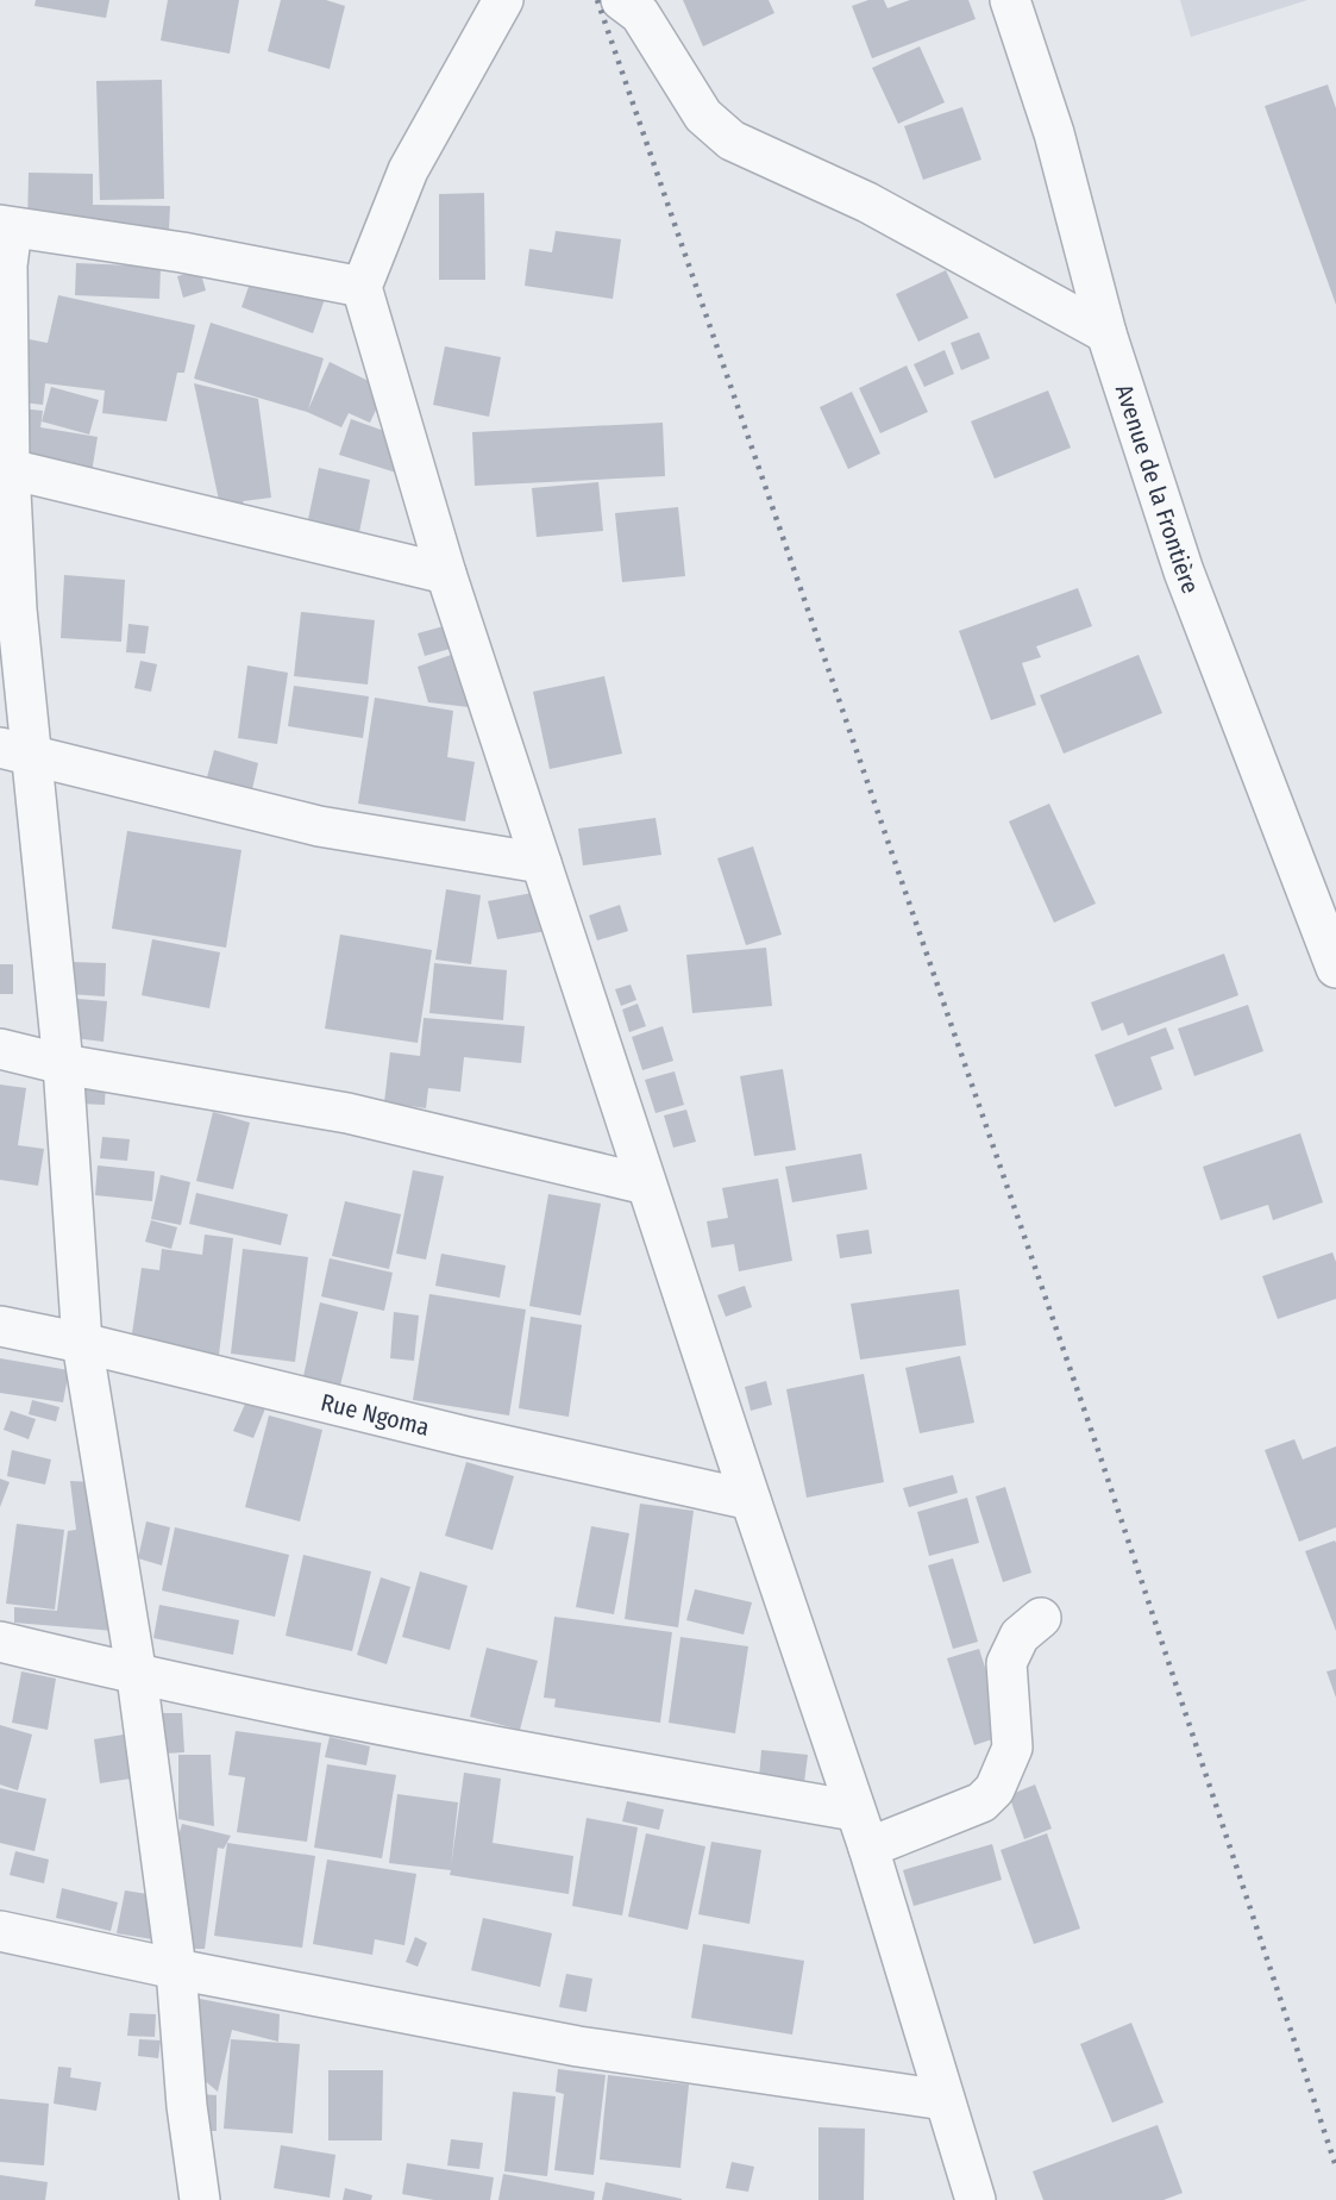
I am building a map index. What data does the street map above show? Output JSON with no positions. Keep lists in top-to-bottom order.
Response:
{
  "streets": {
    "street": ["Avenue de la Frontière", "Rue Ngoma"]
  }
}
